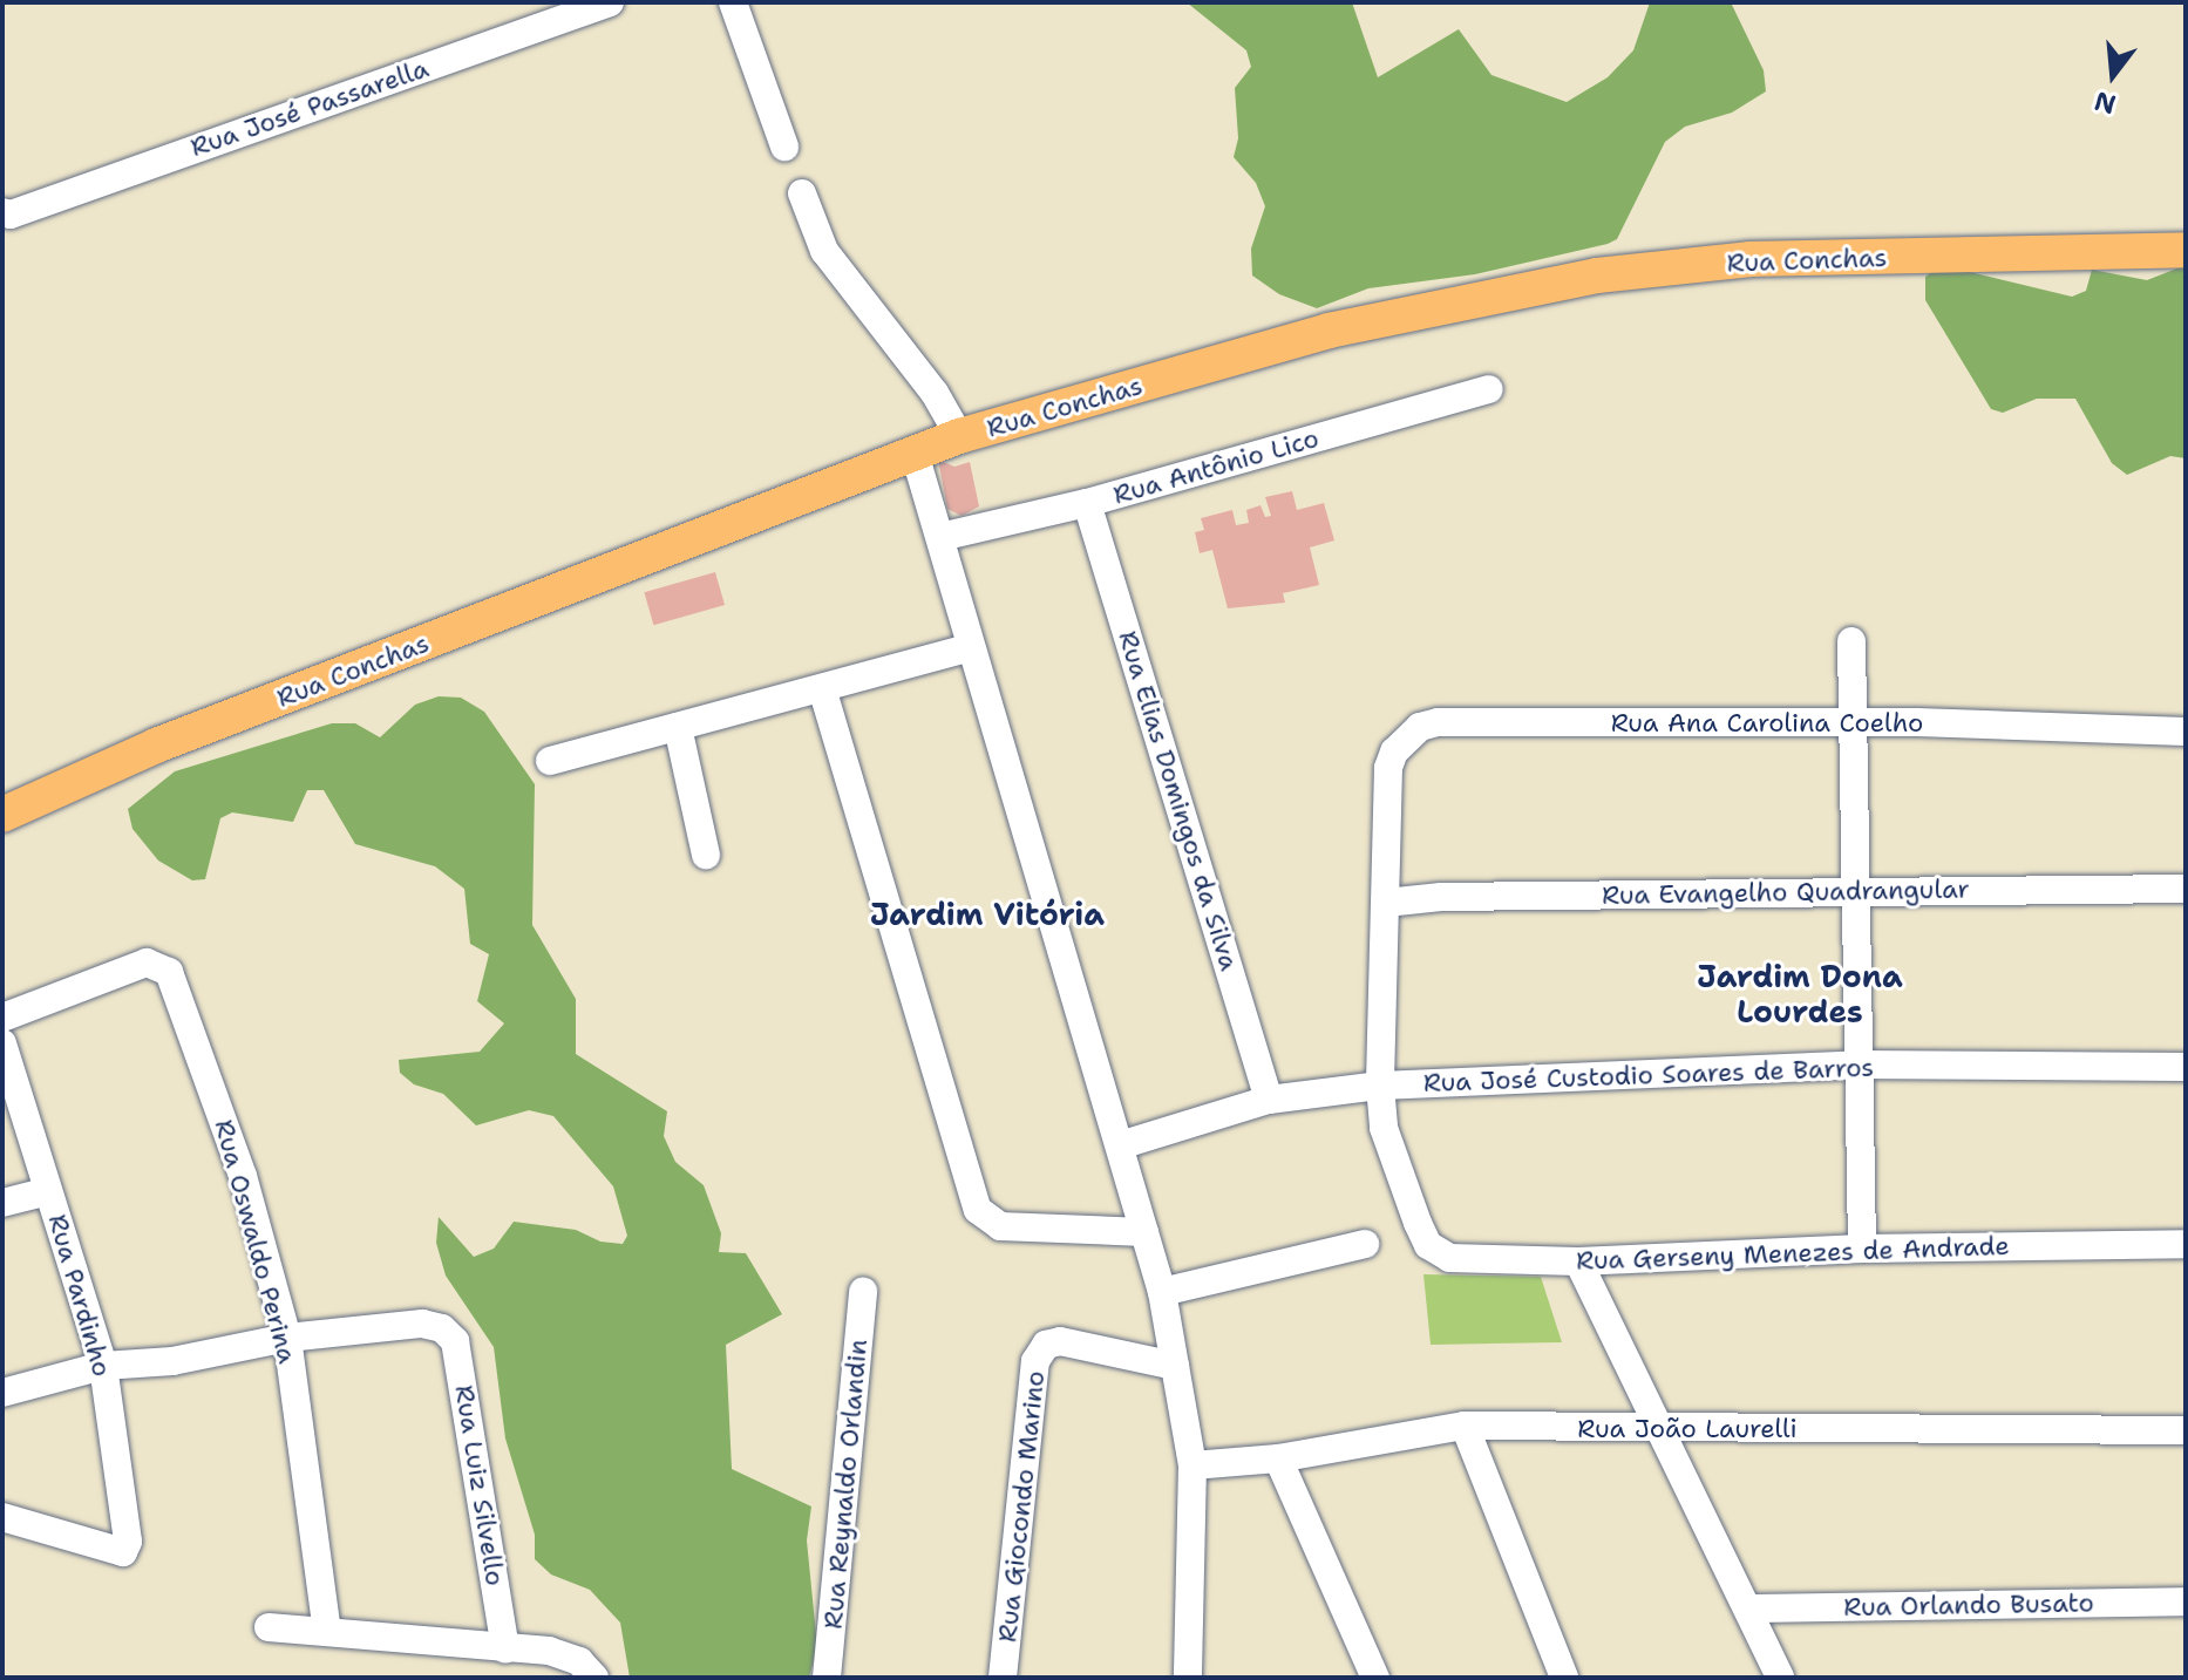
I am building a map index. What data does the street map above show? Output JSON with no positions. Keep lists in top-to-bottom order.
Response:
{
  "streets": {
    "main road": ["Rua Conchas"],
    "street": [
      "Rua José Passarella",
      "Rua Antônio Lico",
      "Rua Ana Carolina Coelho",
      "Rua Elias Domingos da Silva",
      "Rua Evangelho Quadrangular",
      "Rua José Custodio Soares de Barros",
      "Rua Oswaldo Perina",
      "Rua Gerseny Menezes de Andrade",
      "Rua Pardinho",
      "Rua João Laurelli",
      "Rua Reynaldo Orlandin",
      "Rua Luiz Silvello",
      "Rua Giocondo Marino",
      "Rua Orlando Busato"
    ]
  },
  "crossings": [
    ["Rua Antônio Lico", "Rua Elias Domingos da Silva"],
    ["Rua Ana Carolina Coelho", "Rua Evangelho Quadrangular"],
    ["Rua Ana Carolina Coelho", "Rua José Custodio Soares de Barros"],
    ["Rua Ana Carolina Coelho", "Rua Gerseny Menezes de Andrade"],
    ["Rua Elias Domingos da Silva", "Rua José Custodio Soares de Barros"],
    ["Rua Oswaldo Perina", "Rua Luiz Silvello"]
  ],
  "districts": ["Jardim Vitória", "Jardim Dona Lourdes"],
  "north": "bottom"
}
